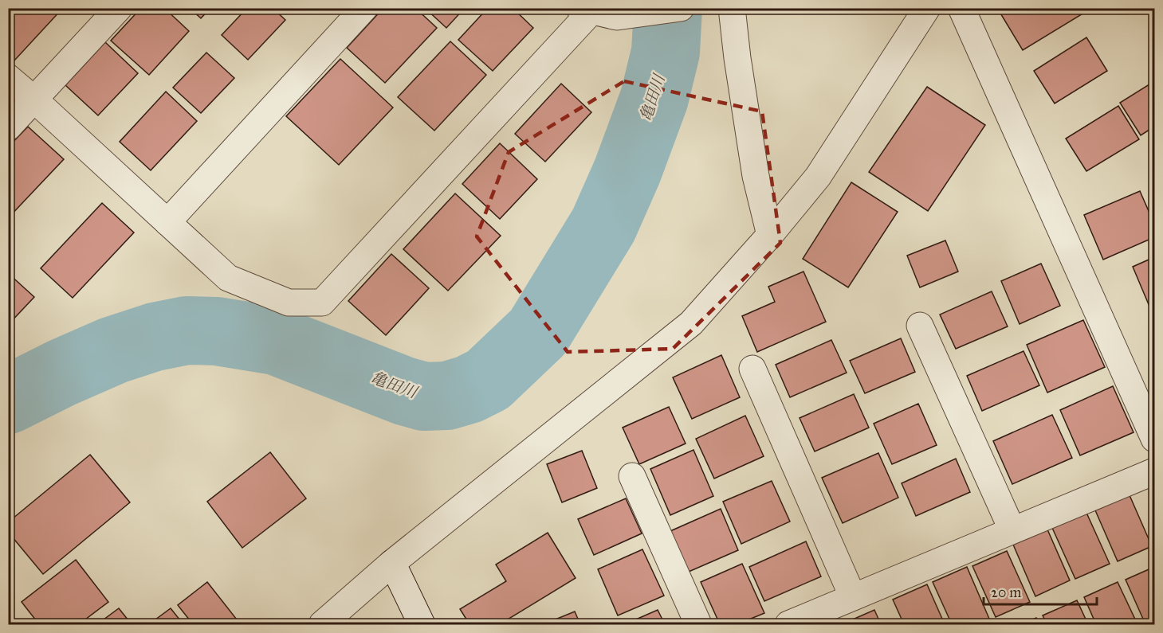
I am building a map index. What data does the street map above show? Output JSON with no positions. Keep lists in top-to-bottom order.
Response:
{
  "water": ["亀田川"],
  "scale_bar": "20 m"
}
